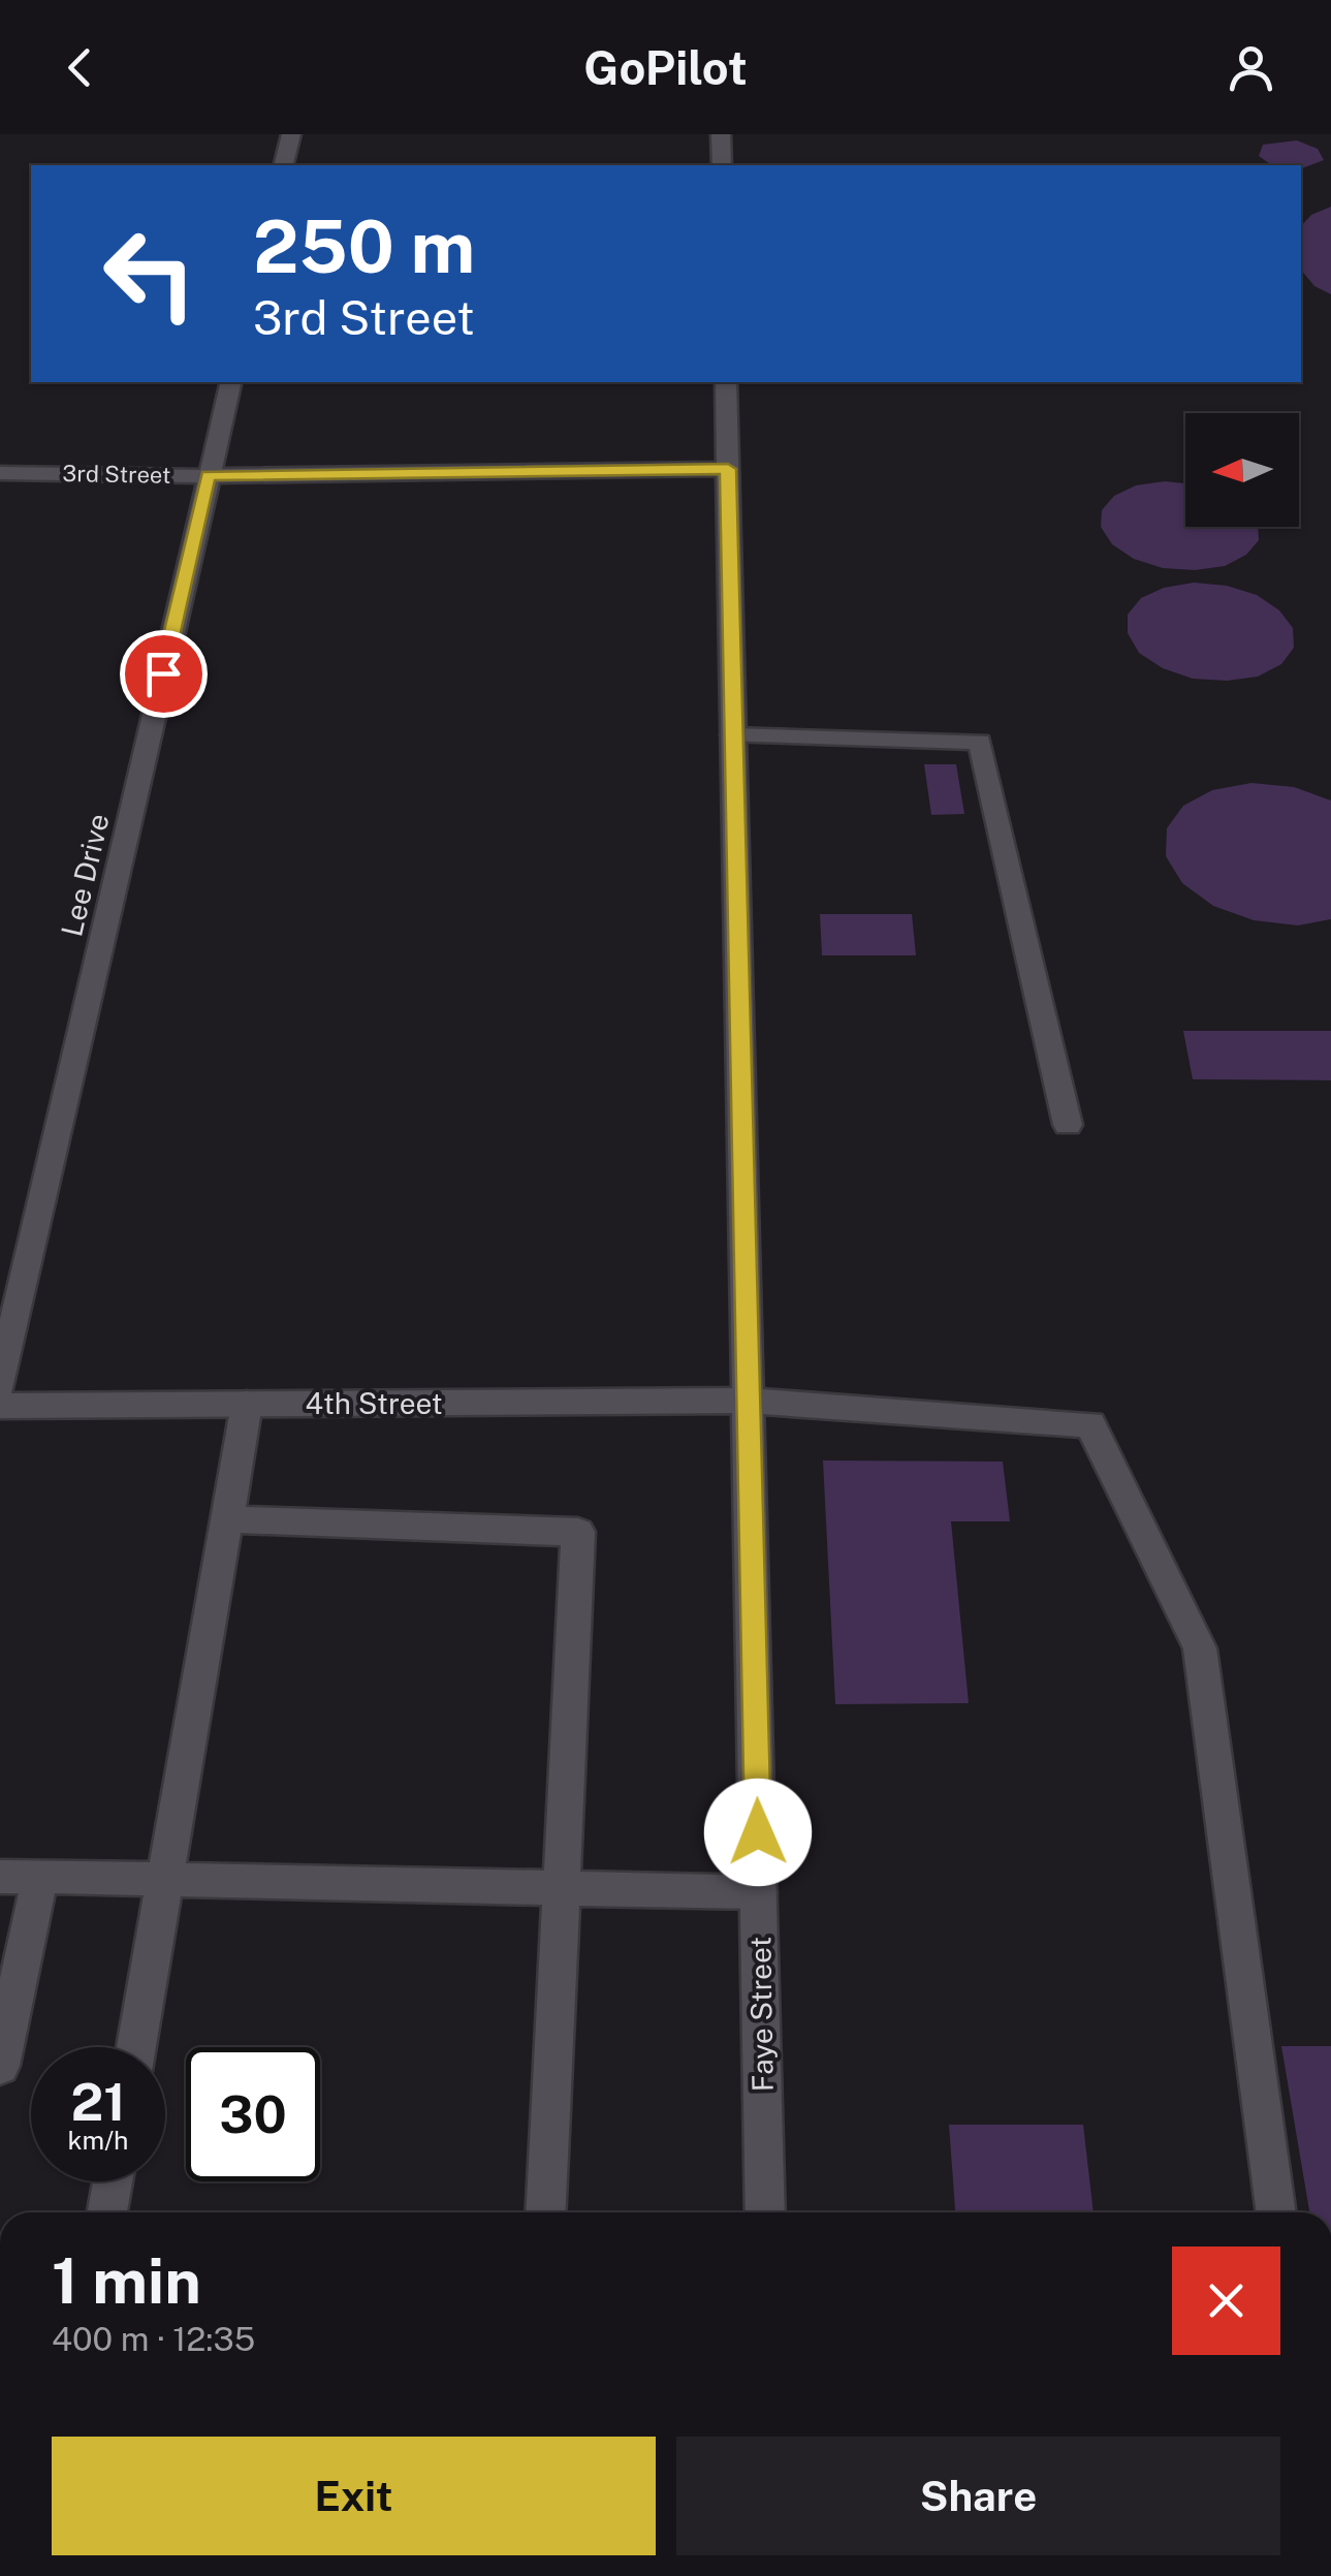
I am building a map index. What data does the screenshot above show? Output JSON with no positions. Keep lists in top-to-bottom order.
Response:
{
  "streets": {
    "street": [
      "3rd Street",
      "Lee Drive",
      "4th Street",
      "Faye Street"
    ]
  },
  "crossings": [
    ["3rd Street", "Lee Drive"],
    ["3rd Street", "Faye Street"],
    ["4th Street", "Faye Street"]
  ],
  "north": "left",
  "page": {
    "header": "GoPilot",
    "turn": ["250 m", "3rd Street"],
    "speed": "21 km/h",
    "limit": "30",
    "heading": ["1 min", "400 m · 12:35"],
    "buttons": ["Exit", "Share"]
  }
}
